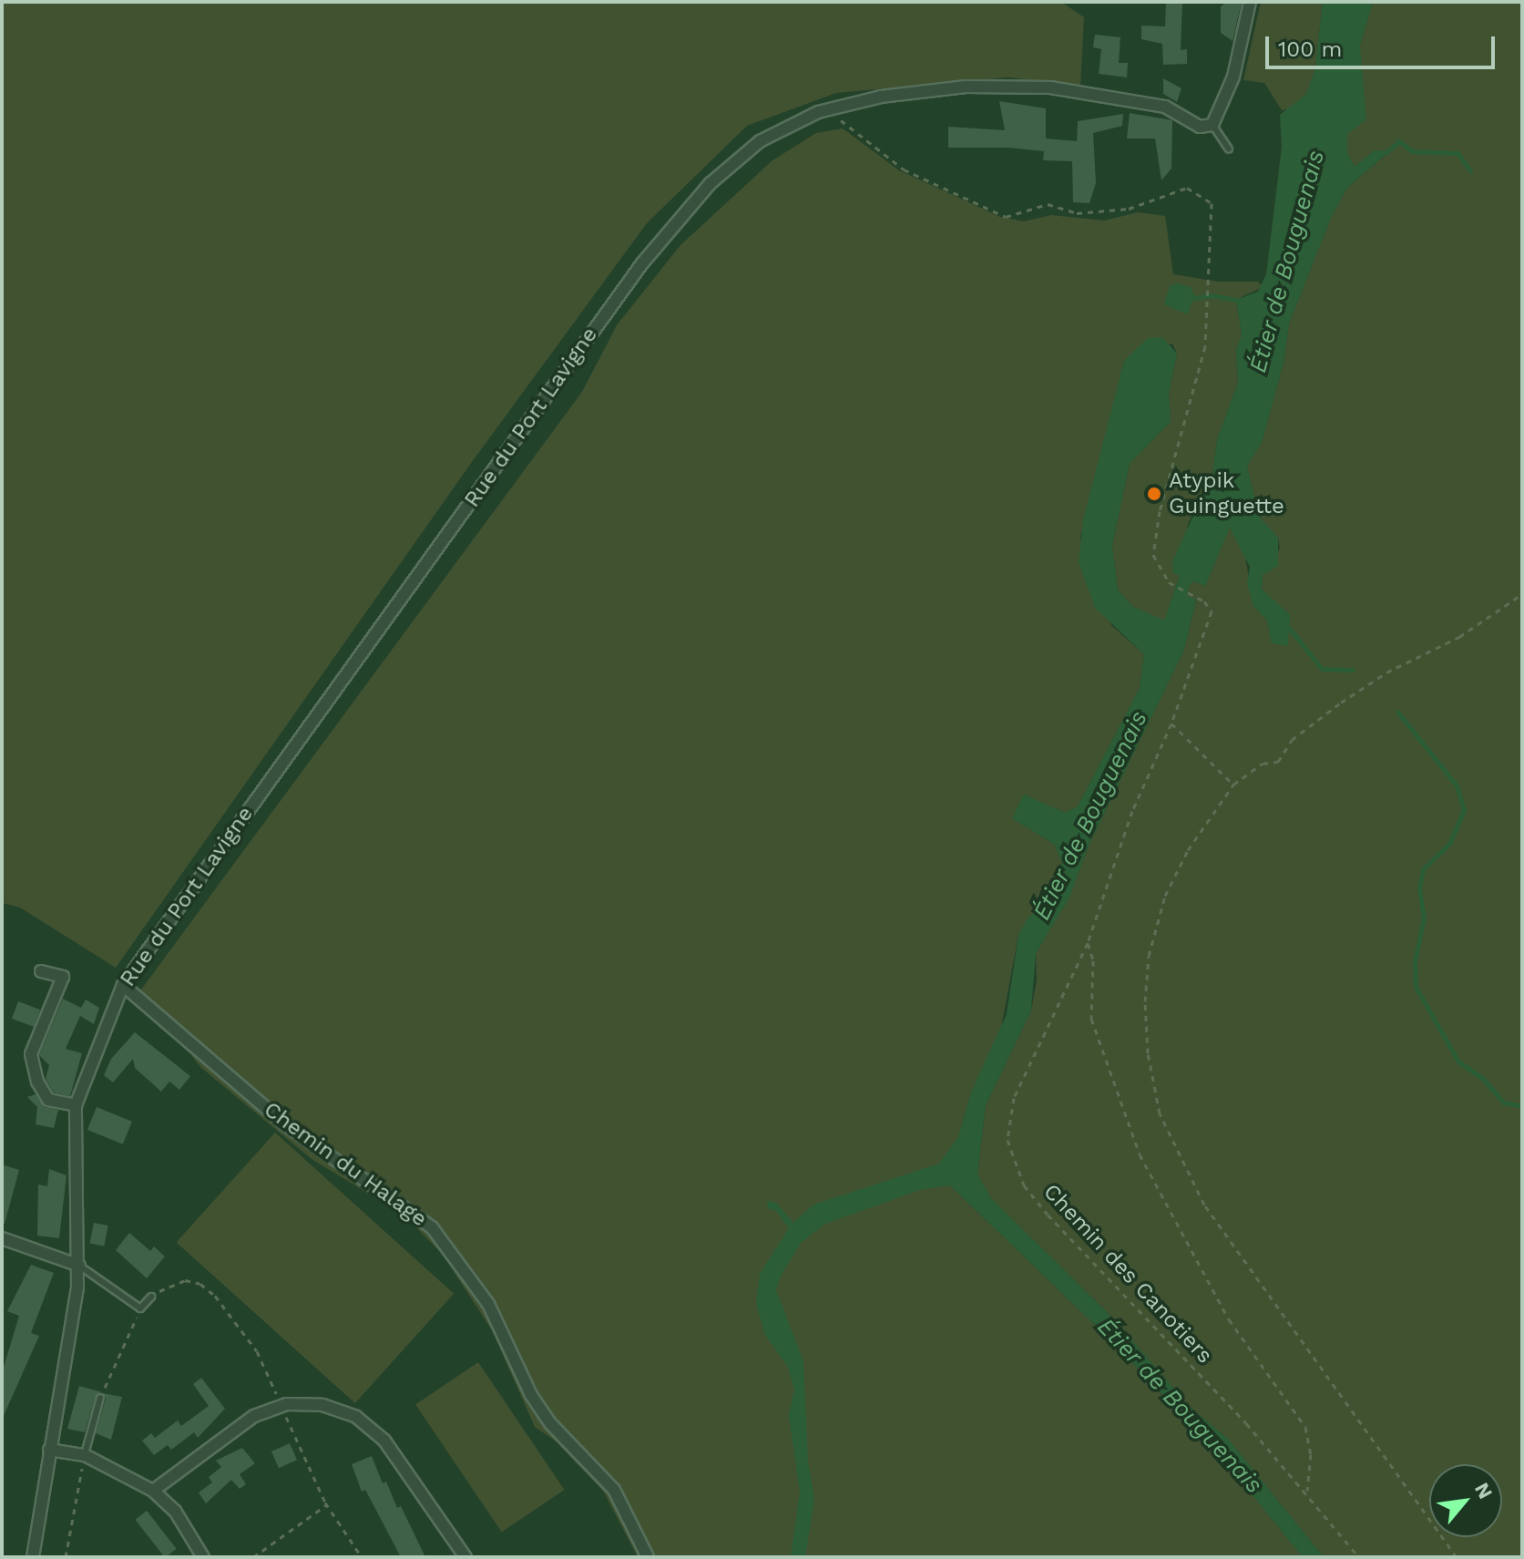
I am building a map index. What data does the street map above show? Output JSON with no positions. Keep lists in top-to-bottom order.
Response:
{
  "streets": {
    "street": ["Rue du Port Lavigne", "Chemin du Halage"],
    "path": ["Chemin des Canotiers"]
  },
  "crossings": [
    ["Rue du Port Lavigne", "Chemin du Halage"]
  ],
  "water": ["Étier de Bouguenais"],
  "places": ["Atypik Guinguette"],
  "scale_bar": "100 m",
  "north": "top right"
}
